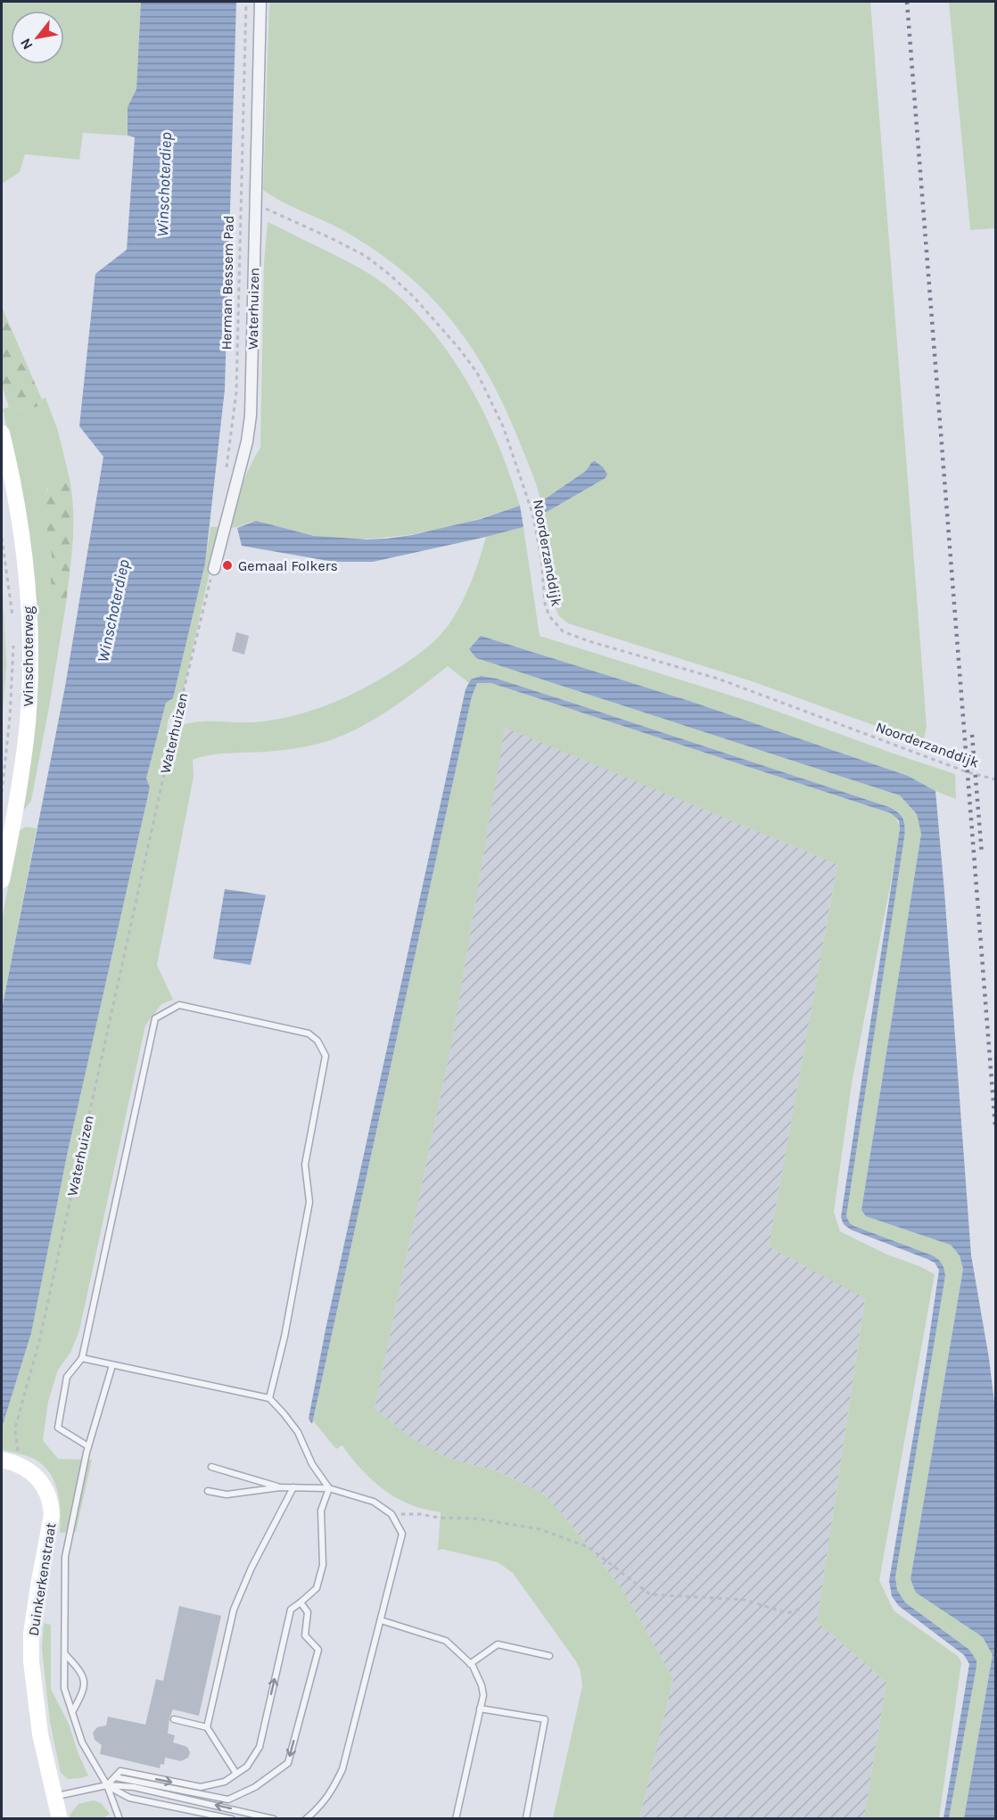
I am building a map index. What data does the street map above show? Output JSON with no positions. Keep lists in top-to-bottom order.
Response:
{
  "streets": {
    "main road": ["Winschoterweg", "Duinkerkenstraat"],
    "street": ["Waterhuizen"],
    "path": ["Herman Bessem Pad", "Noorderzanddijk"]
  },
  "crossings": [
    ["Waterhuizen", "Noorderzanddijk"],
    ["Waterhuizen", "Duinkerkenstraat"]
  ],
  "water": ["Winschoterdiep"],
  "places": ["Gemaal Folkers"],
  "north": "bottom left"
}
